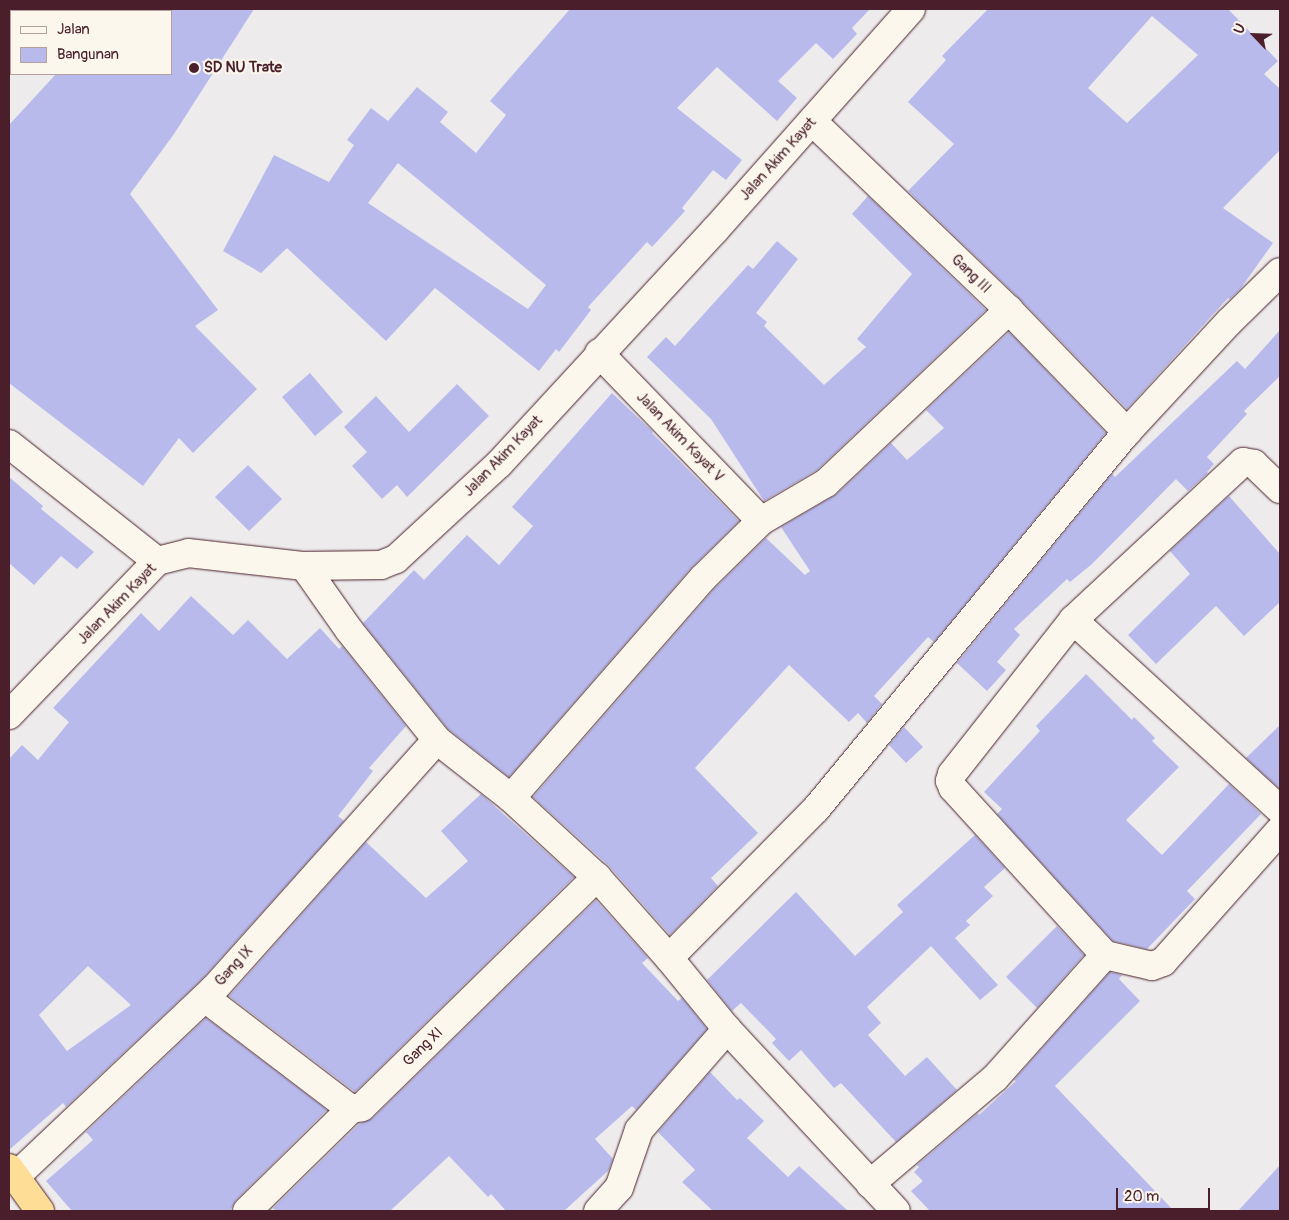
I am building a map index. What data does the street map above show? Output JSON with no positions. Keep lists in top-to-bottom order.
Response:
{
  "streets": {
    "street": [
      "Jalan Akim Kayat",
      "Gang III",
      "Jalan Akim Kayat V",
      "Gang IX",
      "Gang XI"
    ]
  },
  "crossings": [
    ["Jalan Akim Kayat", "Gang III"],
    ["Jalan Akim Kayat", "Jalan Akim Kayat V"]
  ],
  "places": ["SD NU Trate"],
  "legend": ["Jalan", "Bangunan"],
  "scale_bar": "20 m",
  "north": "top left"
}
